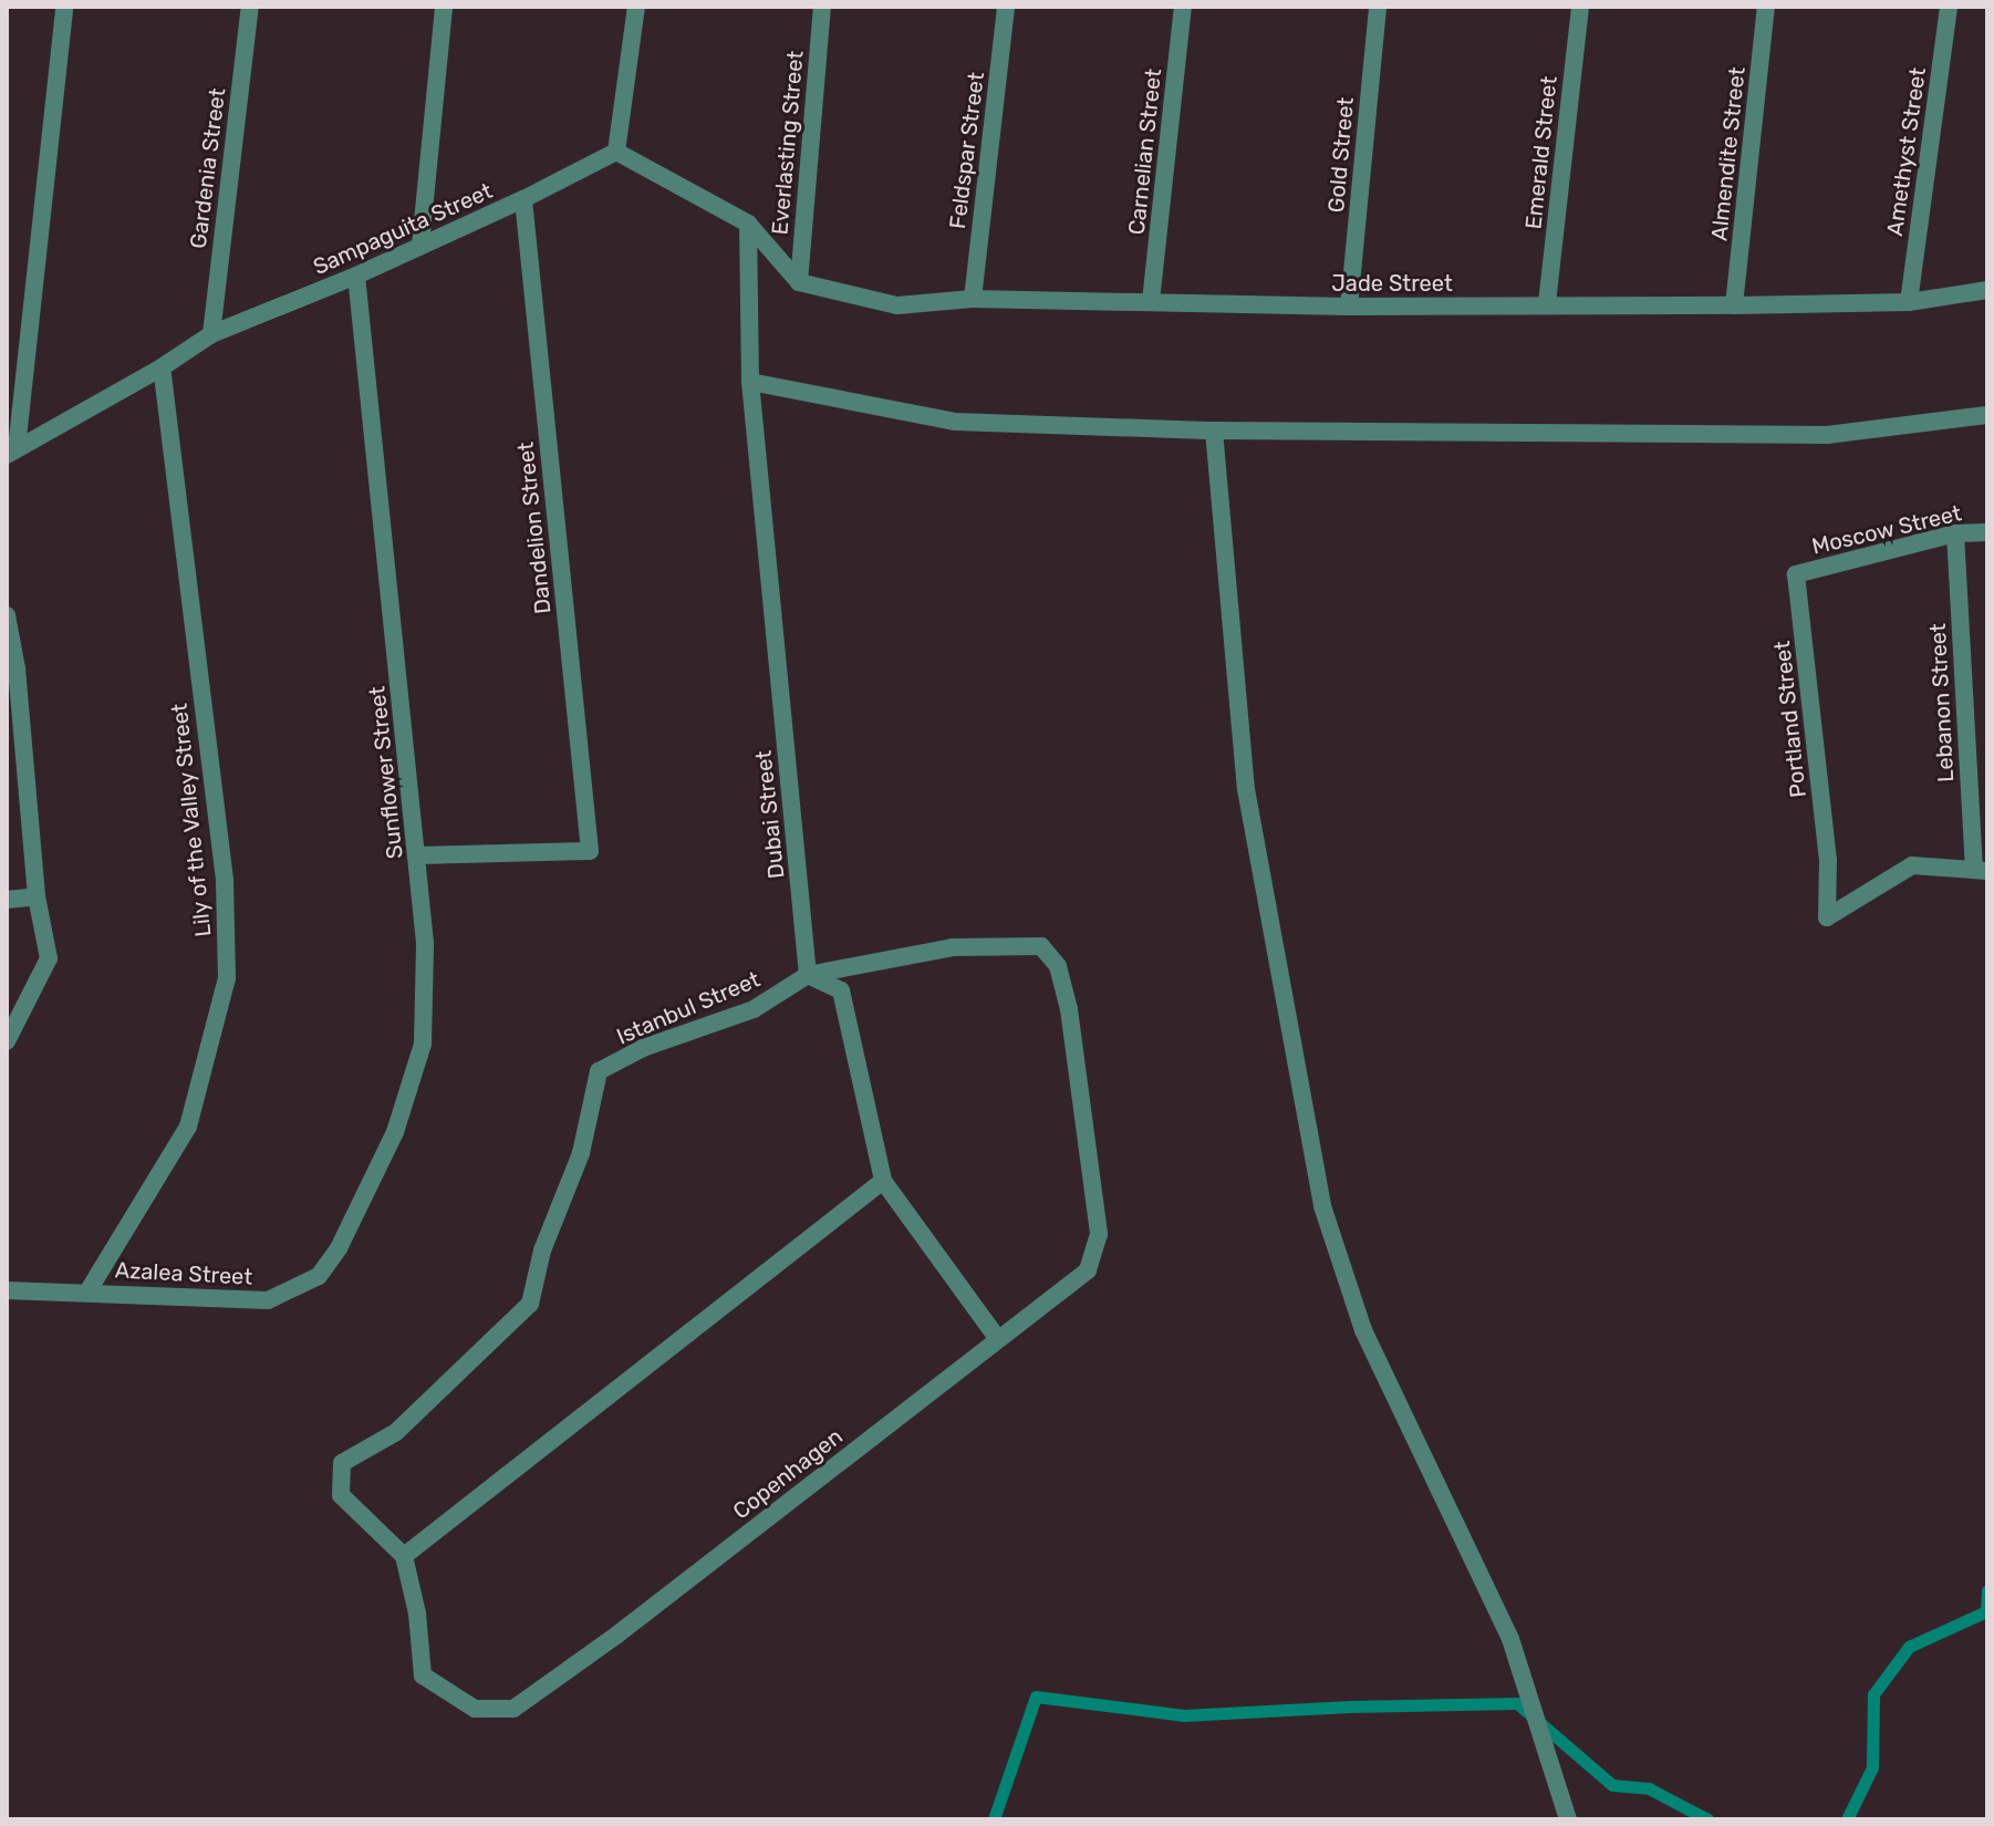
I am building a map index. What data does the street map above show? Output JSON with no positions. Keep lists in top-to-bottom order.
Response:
{
  "streets": {
    "street": [
      "Everlasting Street",
      "Feldspar Street",
      "Carnelian Street",
      "Amethyst Street",
      "Emerald Street",
      "Almendite Street",
      "Gold Street",
      "Gardenia Street",
      "Sampaguita Street",
      "Jade Street",
      "Dandelion Street",
      "Moscow Street",
      "Lebanon Street",
      "Portland Street",
      "Sunflower Street",
      "Dubai Street",
      "Lily of the Valley Street",
      "Istanbul Street",
      "Azalea Street",
      "Copenhagen"
    ]
  },
  "crossings": [
    ["Everlasting Street", "Jade Street"],
    ["Feldspar Street", "Jade Street"],
    ["Carnelian Street", "Jade Street"],
    ["Amethyst Street", "Jade Street"],
    ["Emerald Street", "Jade Street"],
    ["Almendite Street", "Jade Street"],
    ["Gold Street", "Jade Street"],
    ["Gardenia Street", "Sampaguita Street"],
    ["Sampaguita Street", "Dandelion Street"],
    ["Sampaguita Street", "Sunflower Street"],
    ["Sampaguita Street", "Lily of the Valley Street"],
    ["Dandelion Street", "Sunflower Street"],
    ["Moscow Street", "Lebanon Street"],
    ["Moscow Street", "Portland Street"],
    ["Lebanon Street", "Portland Street"],
    ["Sunflower Street", "Azalea Street"],
    ["Dubai Street", "Istanbul Street"],
    ["Lily of the Valley Street", "Azalea Street"],
    ["Istanbul Street", "Copenhagen"]
  ]
}
